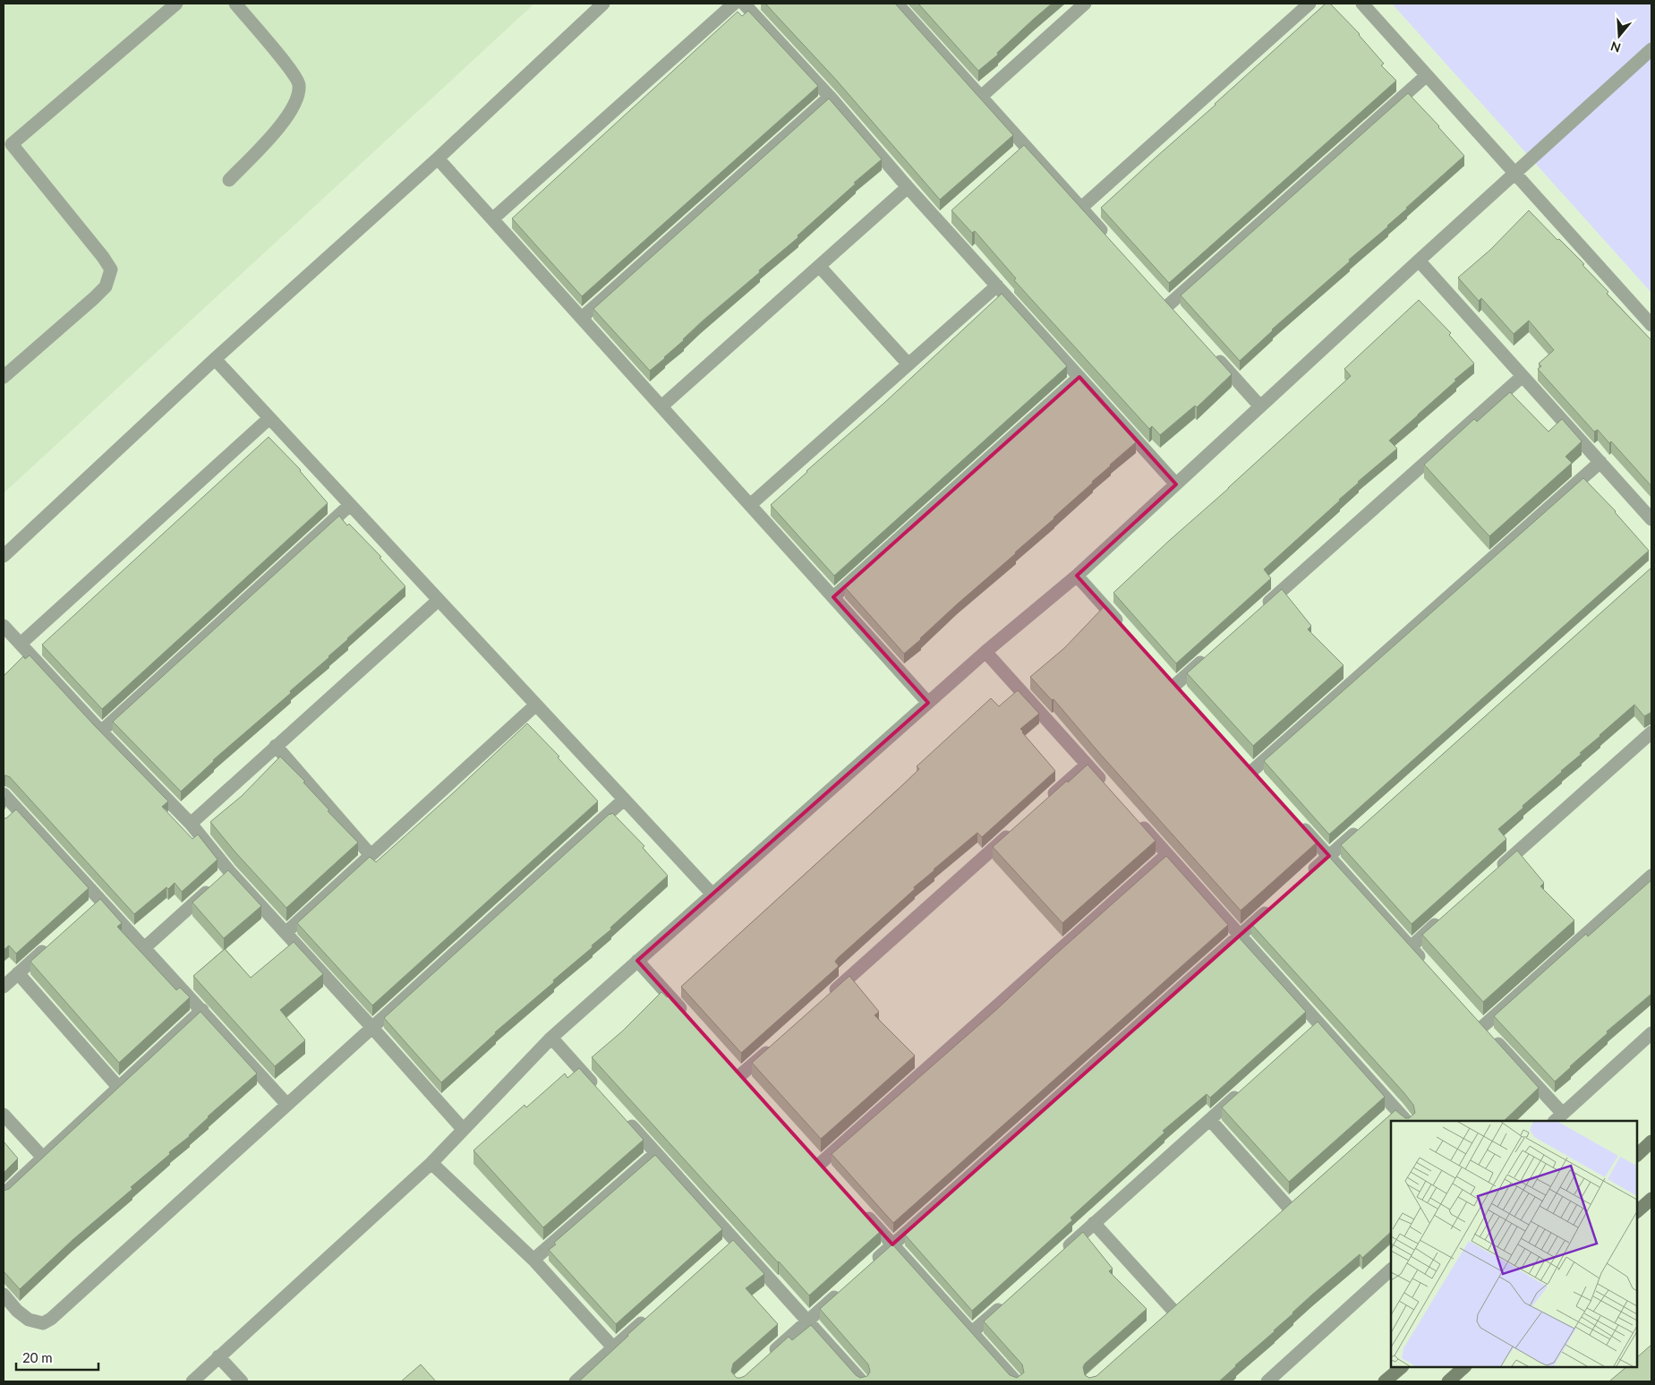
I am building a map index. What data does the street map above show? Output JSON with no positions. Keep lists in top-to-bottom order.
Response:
{
  "scale_bar": "20 m",
  "north": "bottom"
}
